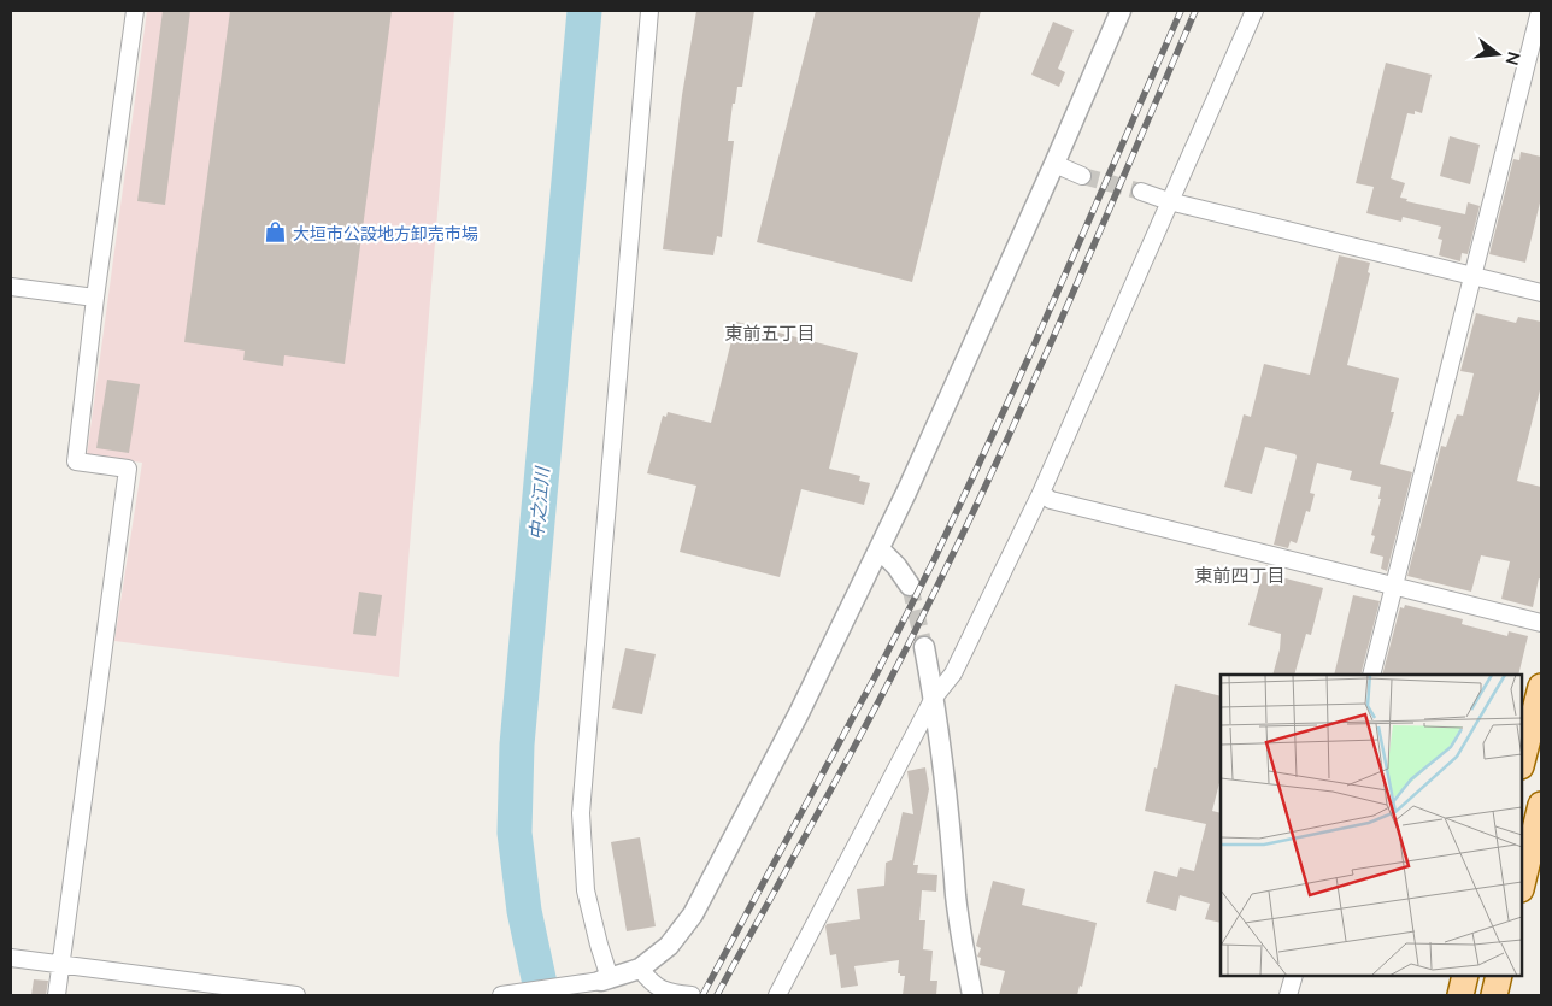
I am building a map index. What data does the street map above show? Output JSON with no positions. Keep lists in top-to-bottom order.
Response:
{
  "districts": ["東前五丁目", "東前四丁目"],
  "water": ["中之江川"],
  "places": {
    "shop": ["大垣市公設地方卸売市場"]
  },
  "north": "right"
}
